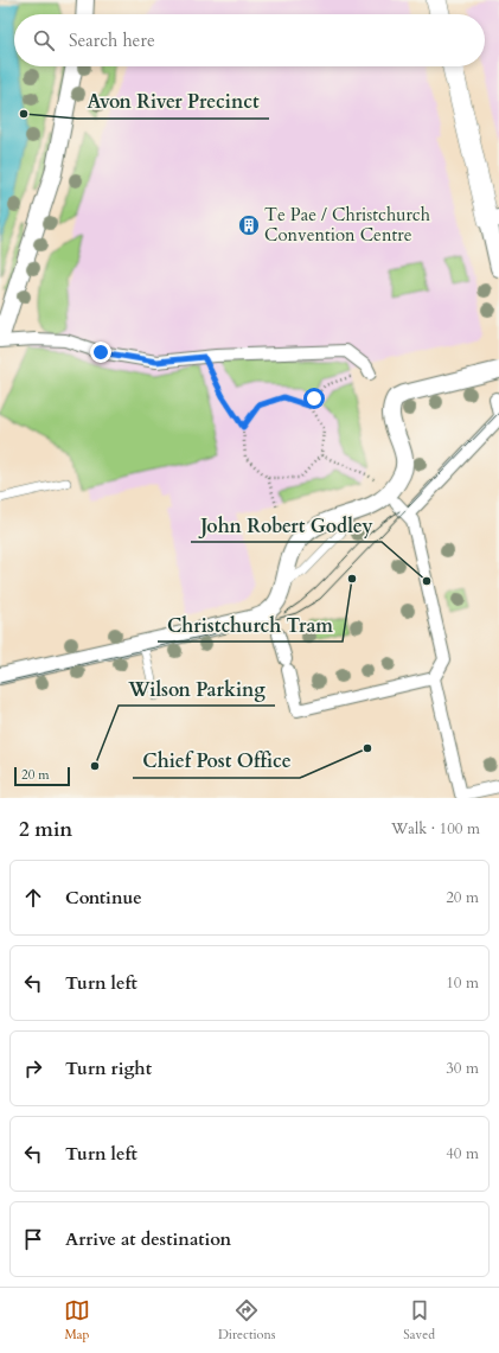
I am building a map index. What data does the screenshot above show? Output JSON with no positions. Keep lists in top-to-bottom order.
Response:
{
  "places": {
    "other": [
      "Avon River Precinct",
      "Christchurch Tram",
      "John Robert Godley",
      "Chief Post Office",
      "Wilson Parking"
    ],
    "building": ["Te Pae / Christchurch Convention Centre"]
  },
  "scale_bar": "20 m",
  "page": {
    "search": "Search here",
    "scale": "20 m",
    "heading": ["2 min", "Walk · 100 m"],
    "list": [
      ["Continue", "20 m"],
      ["Turn left", "10 m"],
      ["Turn right", "30 m"],
      ["Turn left", "40 m"],
      "Arrive at destination"
    ],
    "nav": ["Map", "Directions", "Saved"]
  }
}
